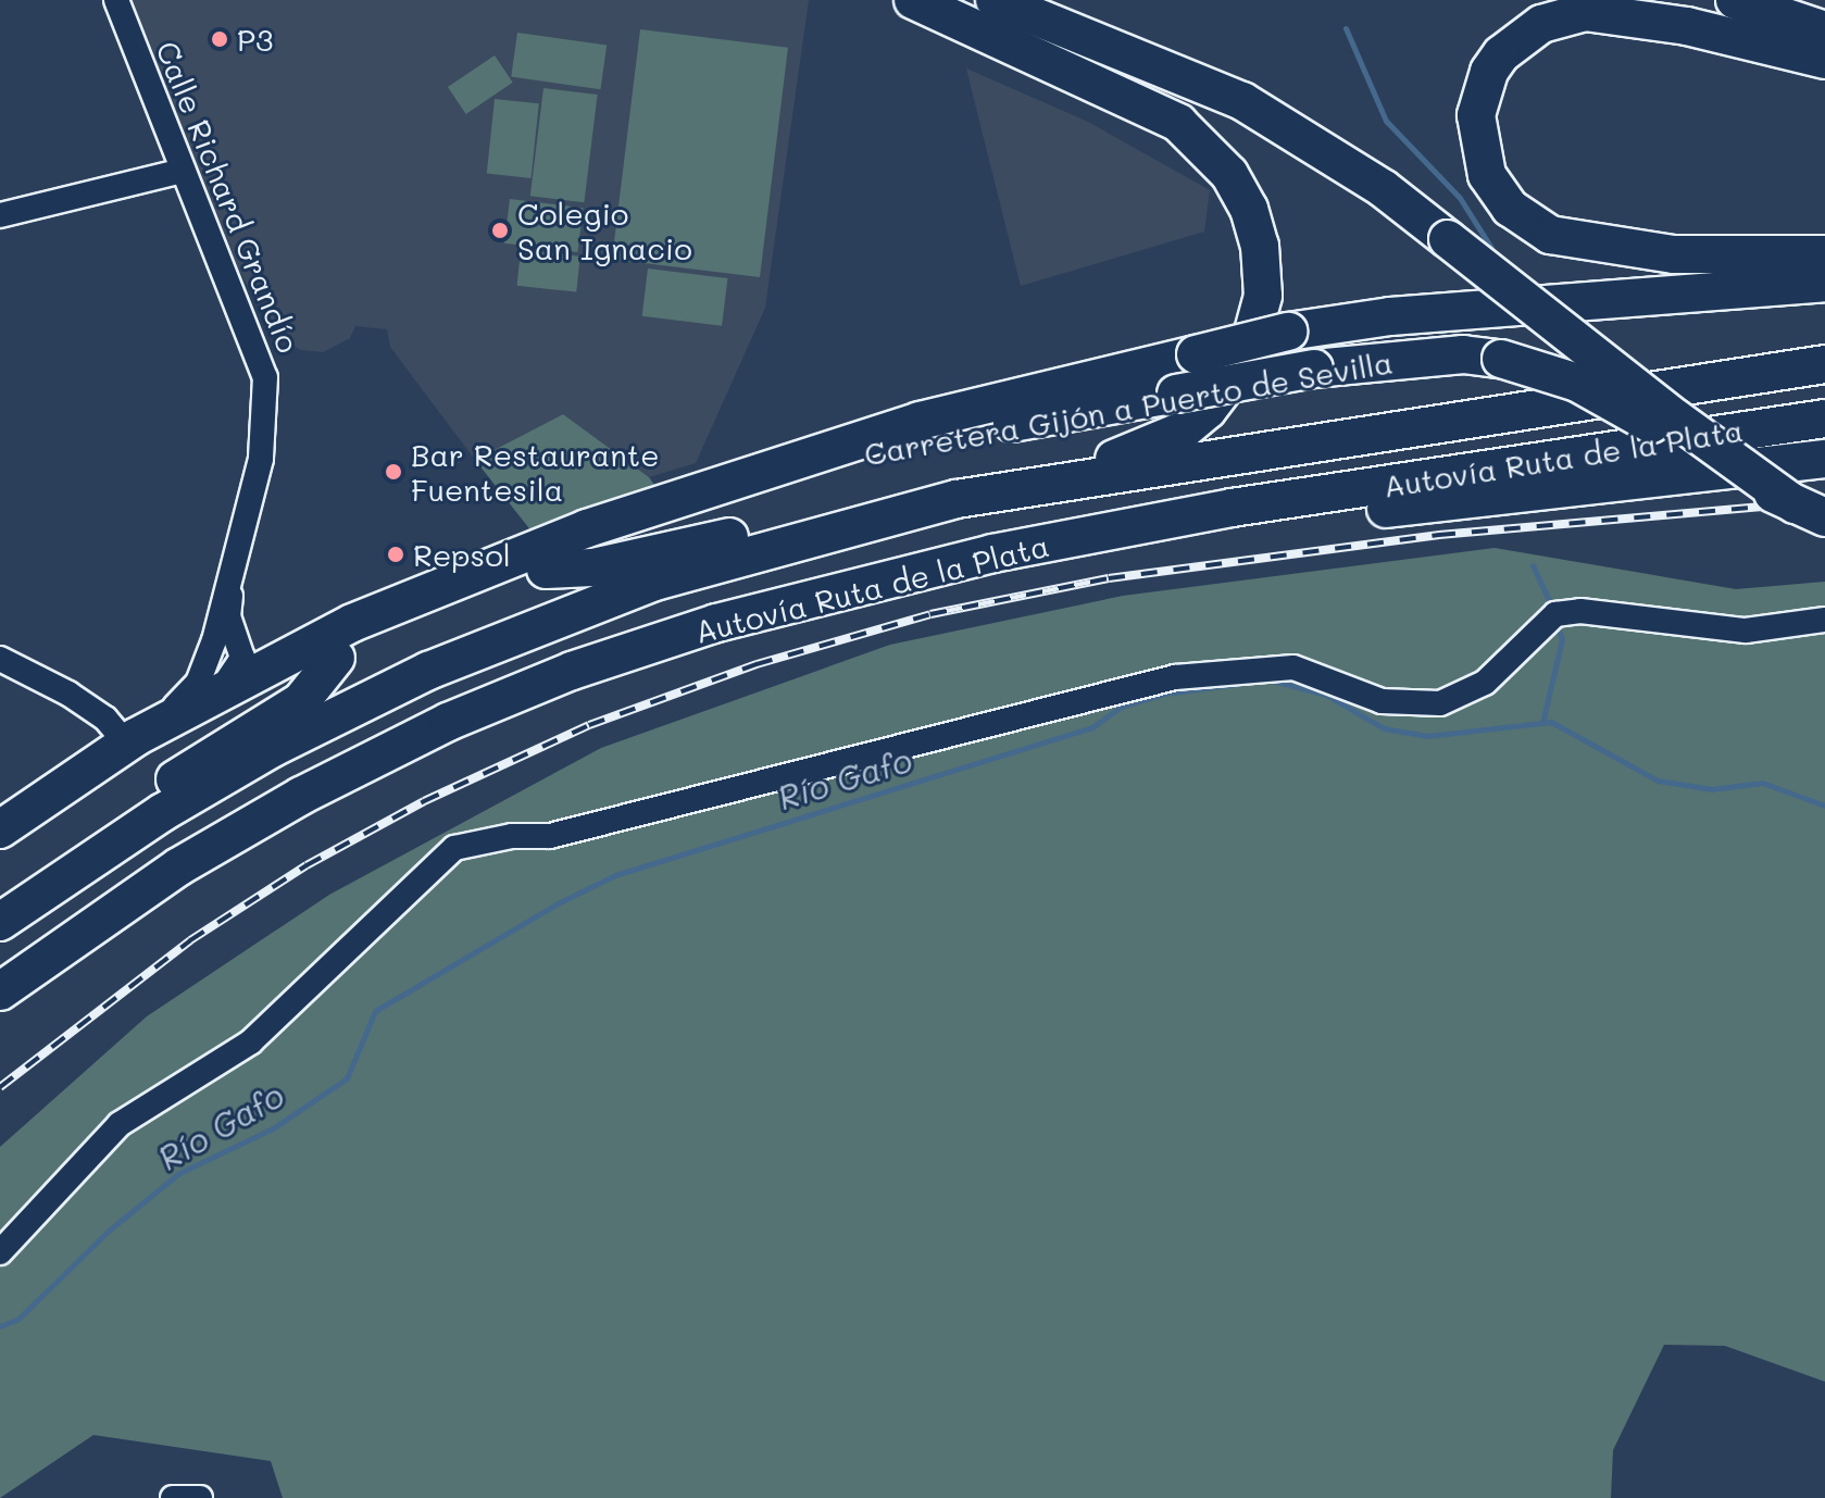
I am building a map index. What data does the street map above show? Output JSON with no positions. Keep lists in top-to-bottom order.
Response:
{
  "streets": {
    "highway": ["Carretera Gijón a Puerto de Sevilla", "Autovía Ruta de la Plata"],
    "street": ["Calle Richard Grandío"]
  },
  "crossings": [
    ["Calle Richard Grandío", "Carretera Gijón a Puerto de Sevilla"]
  ],
  "water": ["Río Gafo"],
  "places": [
    "P3",
    "Colegio San Ignacio",
    "Bar Restaurante Fuentesila",
    "Repsol"
  ]
}
